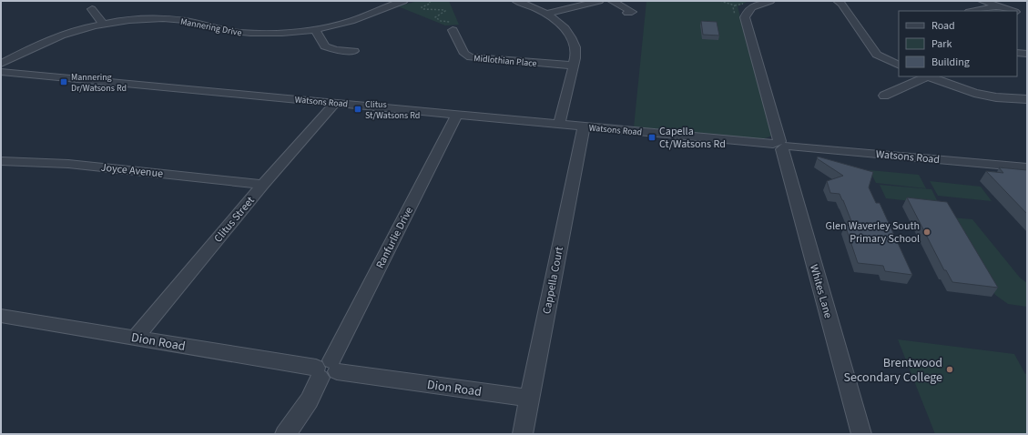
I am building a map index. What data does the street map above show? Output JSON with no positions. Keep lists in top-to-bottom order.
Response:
{
  "streets": {
    "street": [
      "Mannering Drive",
      "Midlothian Place",
      "Watsons Road",
      "Joyce Avenue",
      "Clitus Street",
      "Ranfurlie Drive",
      "Cappella Court",
      "Whites Lane",
      "Dion Road"
    ]
  },
  "crossings": [
    ["Watsons Road", "Clitus Street"],
    ["Watsons Road", "Ranfurlie Drive"],
    ["Watsons Road", "Cappella Court"],
    ["Watsons Road", "Whites Lane"],
    ["Joyce Avenue", "Clitus Street"],
    ["Clitus Street", "Dion Road"],
    ["Ranfurlie Drive", "Dion Road"],
    ["Cappella Court", "Dion Road"]
  ],
  "places": {
    "transit": ["Mannering Dr/Watsons Rd", "Clitus St/Watsons Rd", "Capella Ct/Watsons Rd"],
    "other": ["Glen Waverley South Primary School", "Brentwood Secondary College"]
  },
  "legend": ["Road", "Park", "Building"]
}
